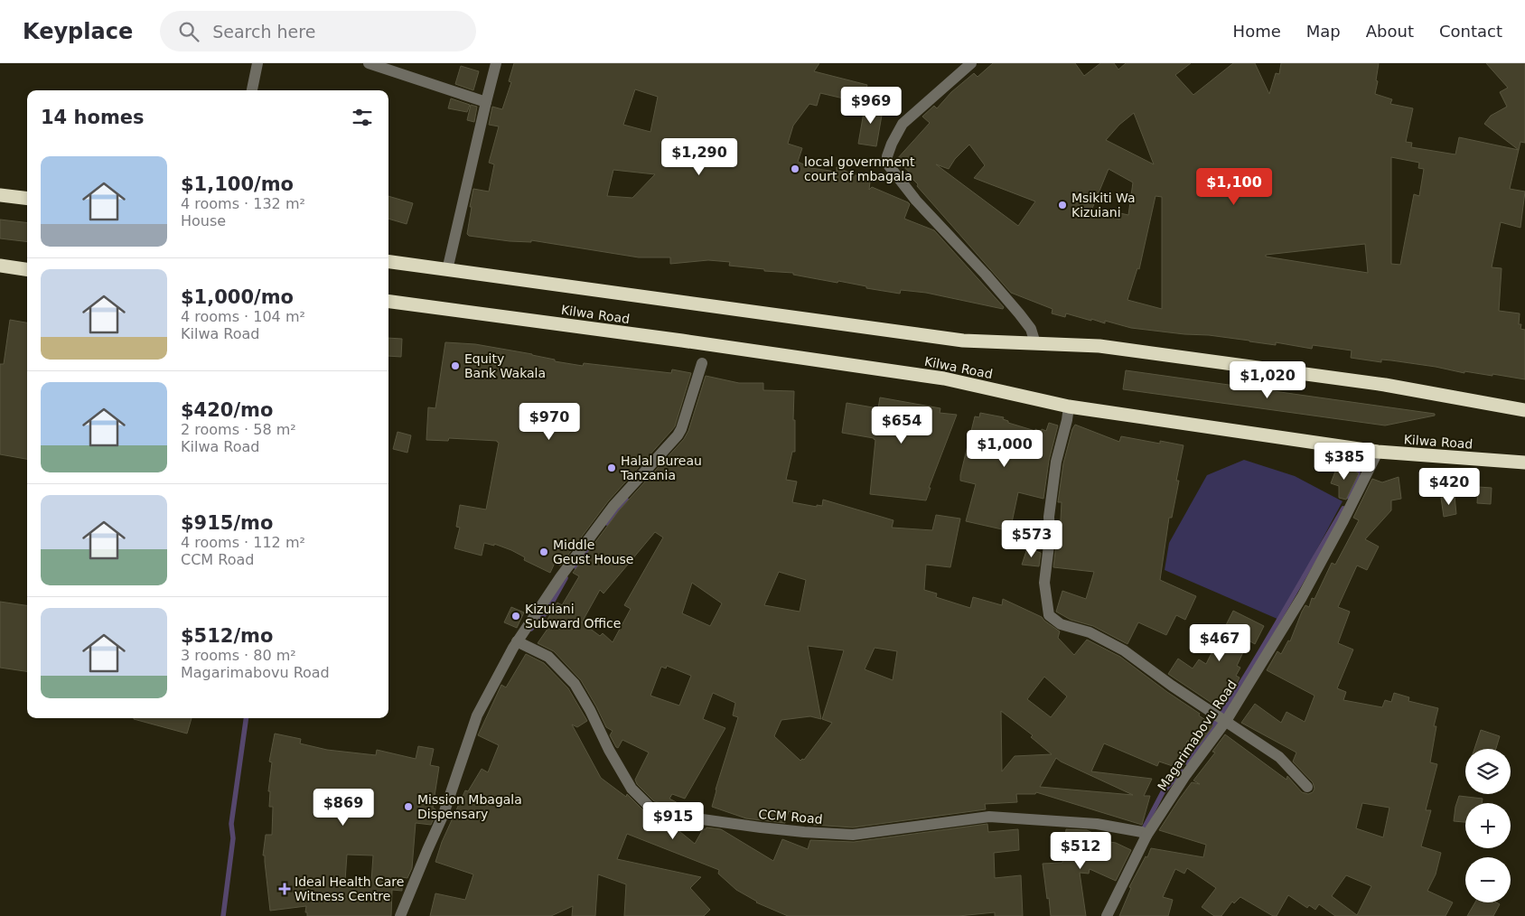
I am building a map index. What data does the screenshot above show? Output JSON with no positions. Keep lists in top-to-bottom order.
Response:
{
  "streets": {
    "highway": ["Kilwa Road"],
    "street": ["Magarimabovu Road", "CCM Road"]
  },
  "crossings": [
    ["Kilwa Road", "Magarimabovu Road"],
    ["Magarimabovu Road", "CCM Road"]
  ],
  "places": {
    "other": [
      "local government court of mbagala",
      "Msikiti Wa Kizuiani",
      "Equity Bank Wakala",
      "Halal Bureau Tanzania",
      "Middle Geust House",
      "Kizuiani Subward Office",
      "Mission Mbagala Dispensary"
    ],
    "health": ["Ideal Health Care Witness Centre"]
  },
  "page": {
    "header": "Keyplace",
    "search": "Search here",
    "nav": [
      "Home",
      "Map",
      "About",
      "Contact"
    ],
    "price": [
      "$969",
      "$1,290",
      "$1,100",
      "$1,020",
      "$970",
      "$654",
      "$1,000",
      "$385",
      "$420",
      "$573",
      "$467",
      "$869",
      "$915",
      "$512"
    ],
    "heading": "14 homes",
    "list": [
      {
        "name": "$1,100/mo",
        "note": "4 rooms · 132 m² · House"
      },
      {
        "name": "$1,000/mo",
        "note": "4 rooms · 104 m² · Kilwa Road"
      },
      {
        "name": "$420/mo",
        "note": "2 rooms · 58 m² · Kilwa Road"
      },
      {
        "name": "$915/mo",
        "note": "4 rooms · 112 m² · CCM Road"
      },
      {
        "name": "$512/mo",
        "note": "3 rooms · 80 m² · Magarimabovu Road"
      }
    ],
    "map_buttons": ["+", "−"]
  }
}
